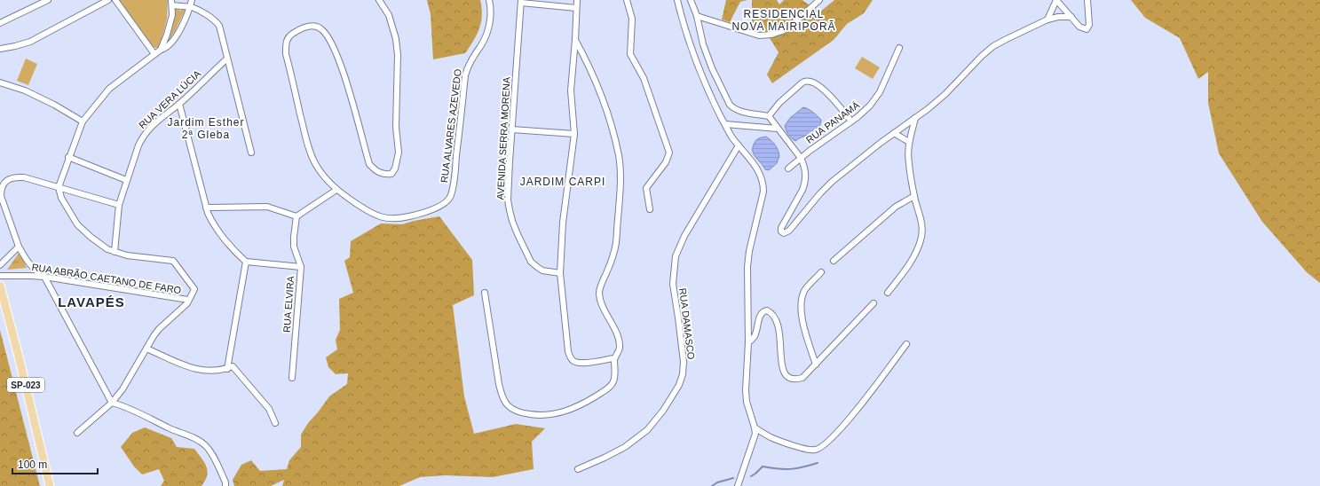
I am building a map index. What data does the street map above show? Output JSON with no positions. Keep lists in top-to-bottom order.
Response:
{
  "streets": {
    "main road": ["SP-023"],
    "street": [
      "RUA VERA LÚCIA",
      "RUA PANAMÁ",
      "RUA ALVARES AZEVEDO",
      "AVENIDA SERRA MORENA",
      "RUA ABRÃO CAETANO DE FARO",
      "RUA ELVIRA",
      "RUA DAMASCO"
    ]
  },
  "districts": [
    "RESIDENCIAL NOVA MAIRIPORÃ",
    "Jardim Esther 2ª Gleba",
    "JARDIM CARPI",
    "LAVAPÉS"
  ],
  "scale_bar": "100 m"
}
